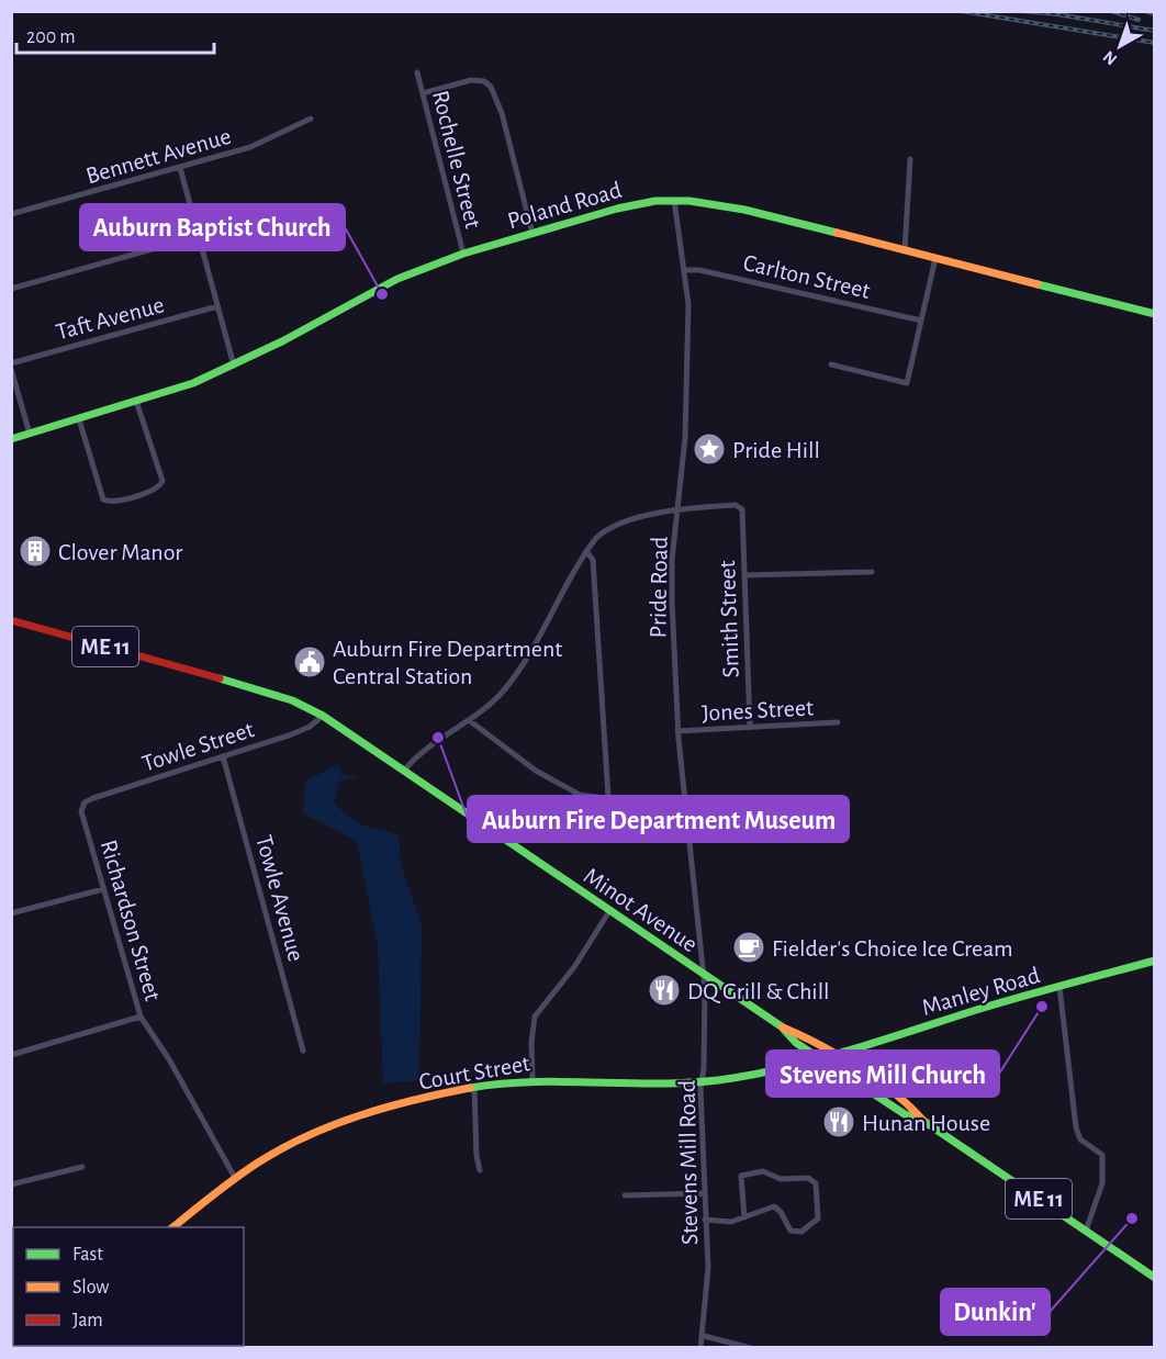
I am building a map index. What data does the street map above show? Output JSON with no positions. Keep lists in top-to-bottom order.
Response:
{
  "streets": {
    "main road": [
      "Poland Road",
      "ME 11",
      "Minot Avenue",
      "Manley Road",
      "Court Street"
    ],
    "street": [
      "Bennett Avenue",
      "Rochelle Street",
      "Carlton Street",
      "Taft Avenue",
      "Pride Road",
      "Smith Street",
      "Jones Street",
      "Towle Street",
      "Towle Avenue",
      "Richardson Street",
      "Stevens Mill Road"
    ]
  },
  "crossings": [
    ["Rochelle Street", "Poland Road"],
    ["Poland Road", "Pride Road"],
    ["Carlton Street", "Pride Road"],
    ["Pride Road", "Smith Street"],
    ["Pride Road", "Jones Street"],
    ["Pride Road", "Minot Avenue"],
    ["Pride Road", "Stevens Mill Road"],
    ["Smith Street", "Jones Street"],
    ["Towle Street", "Towle Avenue"],
    ["Towle Street", "Minot Avenue"],
    ["Towle Street", "Richardson Street"],
    ["Minot Avenue", "Manley Road"],
    ["Minot Avenue", "Court Street"],
    ["Minot Avenue", "Stevens Mill Road"],
    ["Richardson Street", "Court Street"],
    ["Manley Road", "Court Street"],
    ["Court Street", "Stevens Mill Road"]
  ],
  "places": {
    "other": [
      "Auburn Baptist Church",
      "Auburn Fire Department Museum",
      "Stevens Mill Church",
      "Dunkin'"
    ],
    "place": ["Pride Hill"],
    "building": ["Clover Manor"],
    "public building": ["Auburn Fire Department Central Station"],
    "cafe": ["Fielder's Choice Ice Cream"],
    "restaurant": ["DQ Grill & Chill", "Hunan House"]
  },
  "legend": ["Fast", "Slow", "Jam"],
  "scale_bar": "200 m",
  "north": "bottom left"
}
